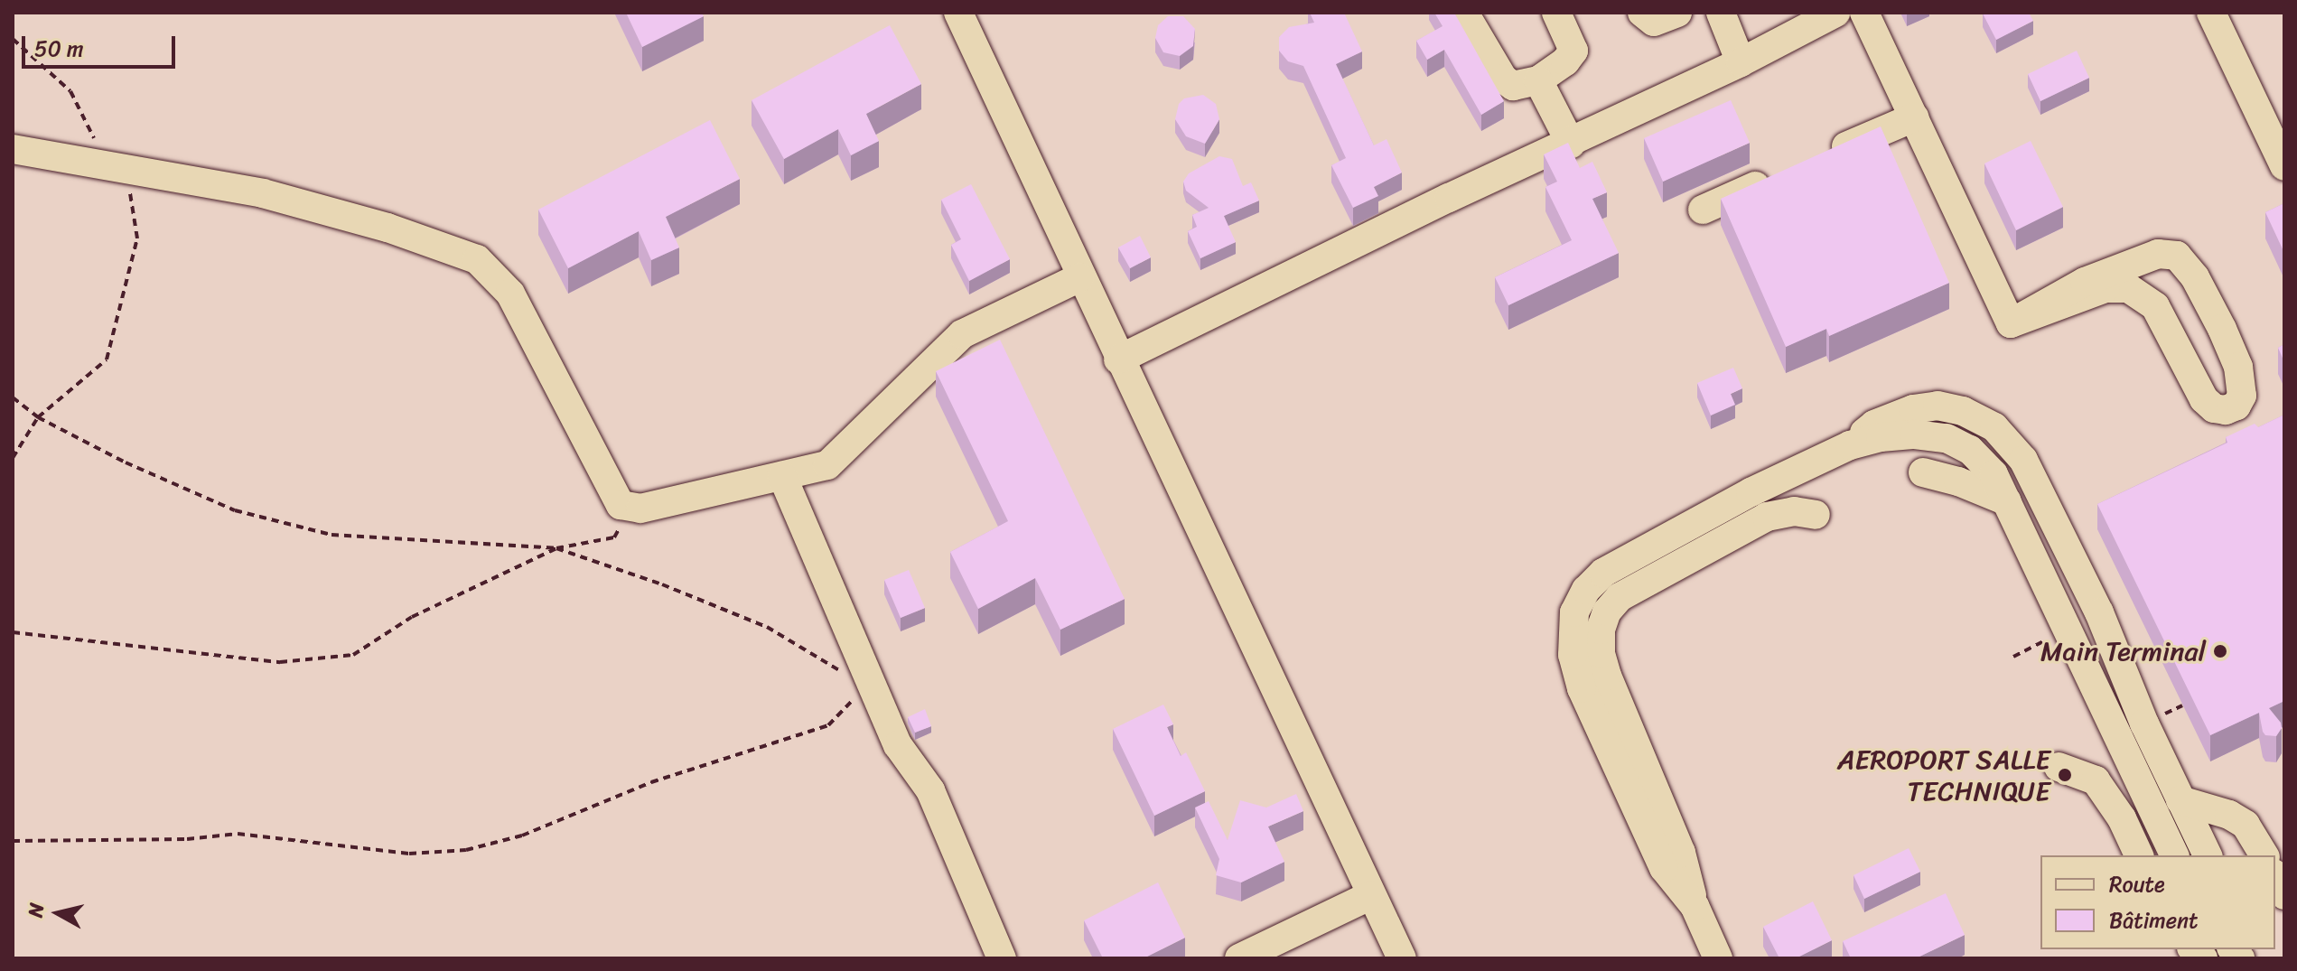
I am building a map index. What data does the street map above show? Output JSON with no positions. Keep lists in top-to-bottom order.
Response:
{
  "places": ["Main Terminal", "AEROPORT SALLE TECHNIQUE"],
  "legend": ["Route", "Bâtiment"],
  "scale_bar": "50 m",
  "north": "left"
}
